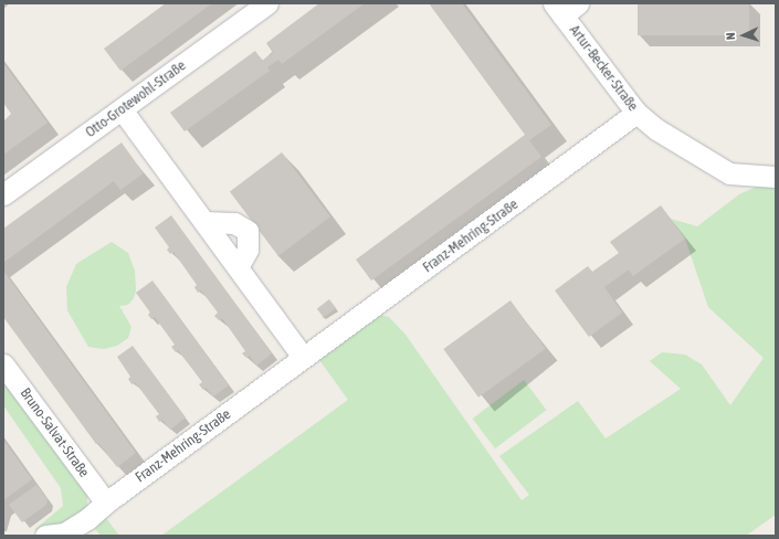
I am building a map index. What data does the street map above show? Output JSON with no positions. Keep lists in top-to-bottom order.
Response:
{
  "streets": {
    "street": [
      "Artur-Becker-Straße",
      "Otto-Grotewohl-Straße",
      "Franz-Mehring-Straße",
      "Bruno-Salvat-Straße"
    ]
  },
  "crossings": [
    ["Artur-Becker-Straße", "Franz-Mehring-Straße"],
    ["Franz-Mehring-Straße", "Bruno-Salvat-Straße"]
  ],
  "north": "left"
}
